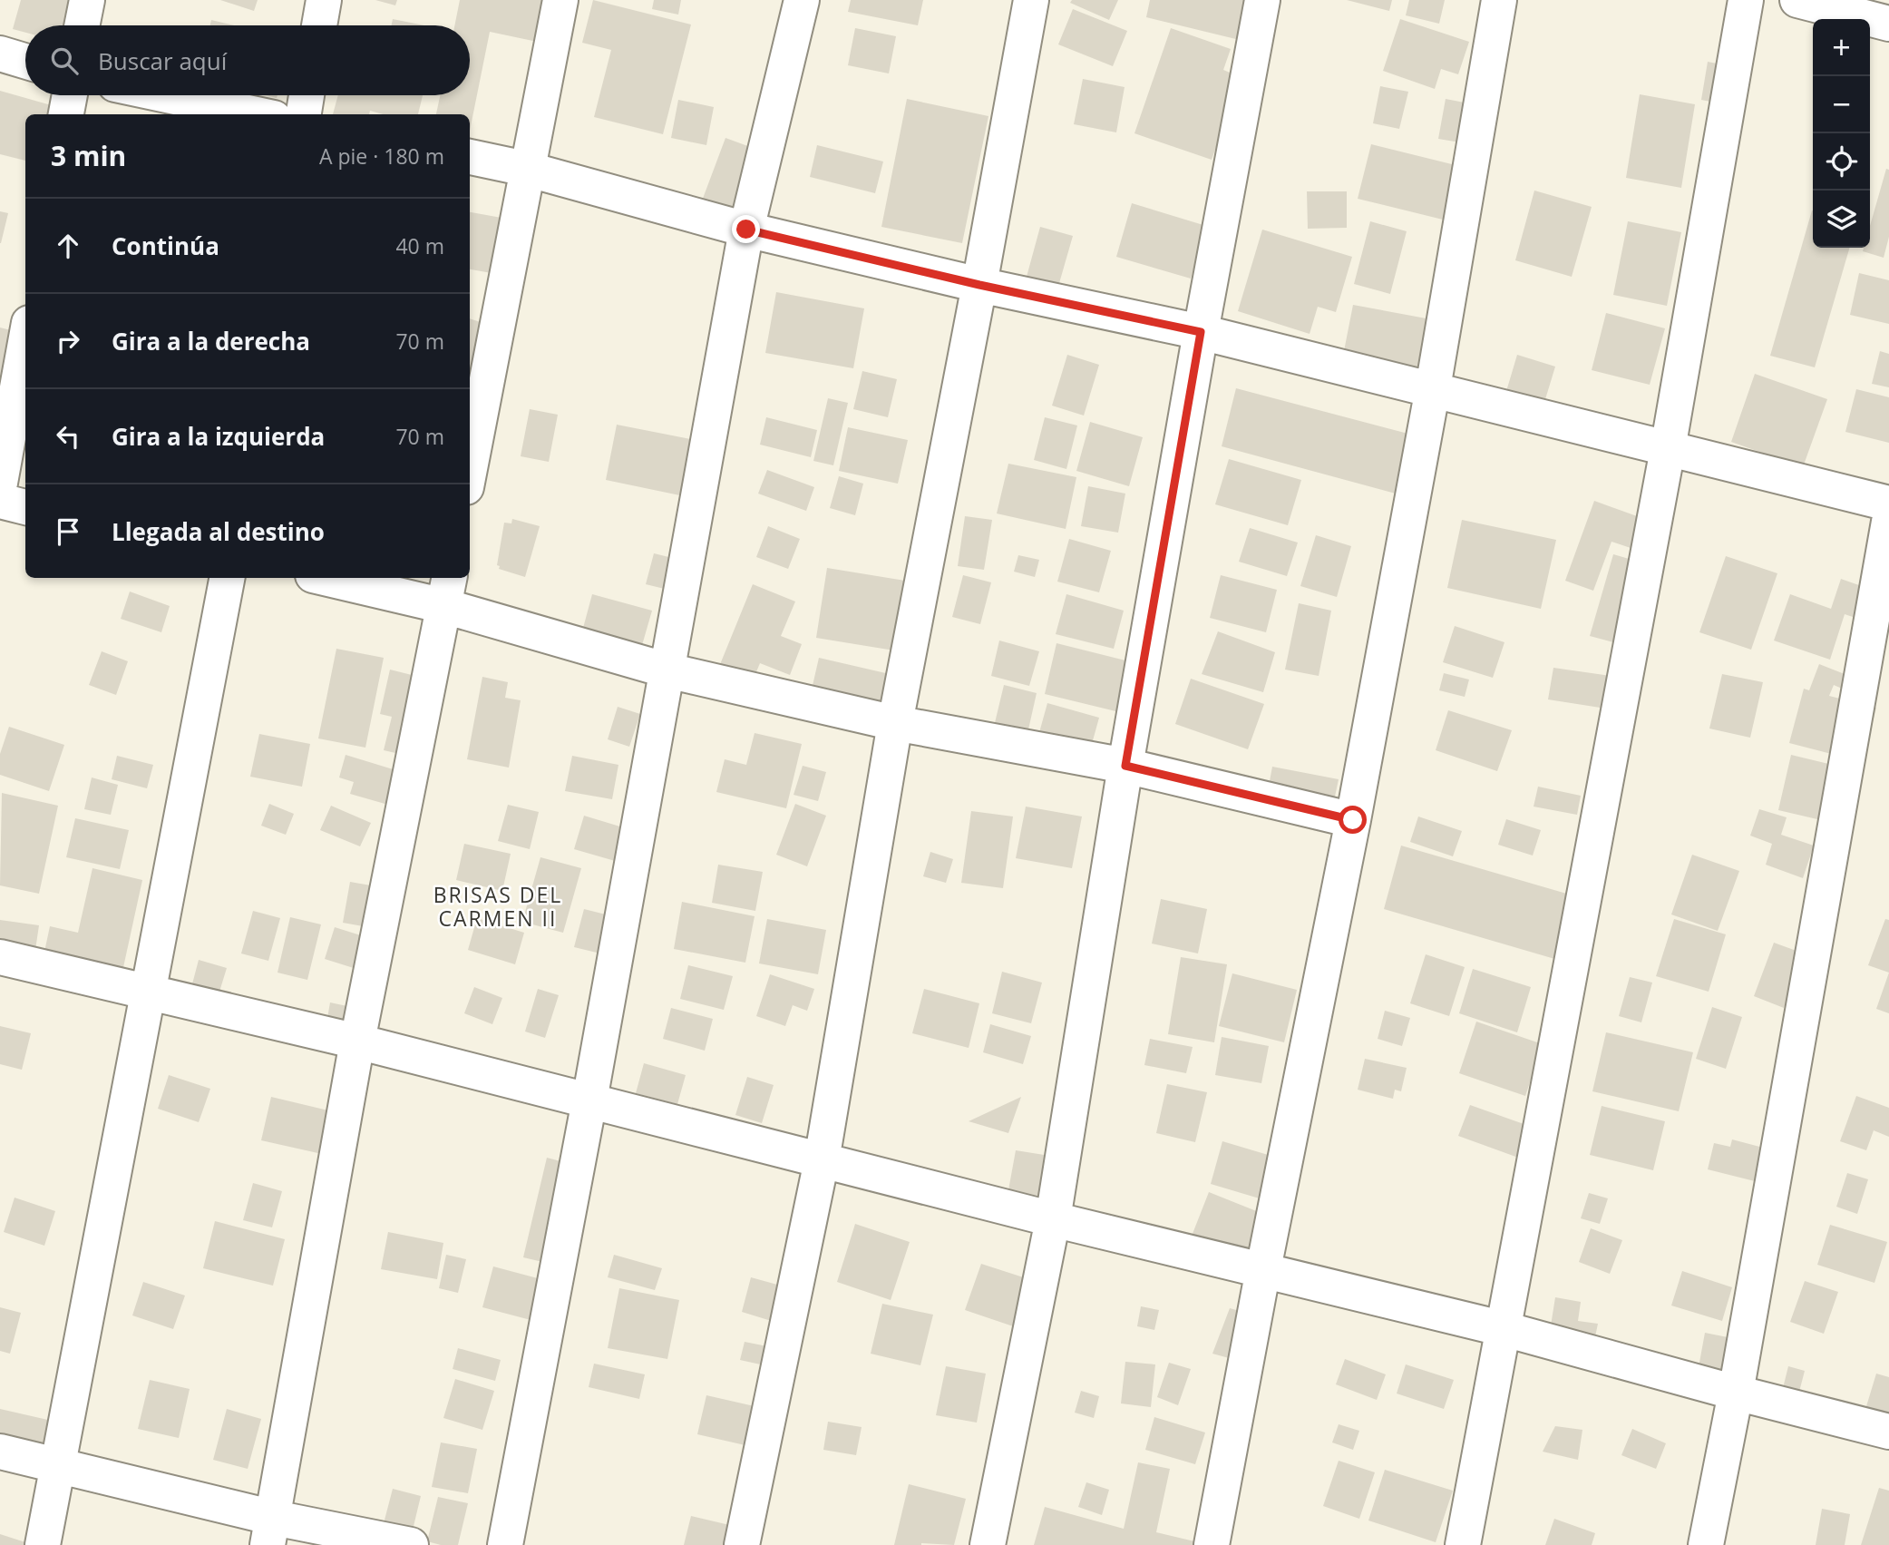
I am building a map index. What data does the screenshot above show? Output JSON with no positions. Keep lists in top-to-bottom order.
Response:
{
  "districts": ["BRISAS DEL CARMEN II"],
  "page": {
    "map_buttons": ["+", "−"],
    "search": "Buscar aquí",
    "heading": ["3 min", "A pie · 180 m"],
    "list": [
      ["Continúa", "40 m"],
      ["Gira a la derecha", "70 m"],
      ["Gira a la izquierda", "70 m"],
      "Llegada al destino"
    ]
  }
}
